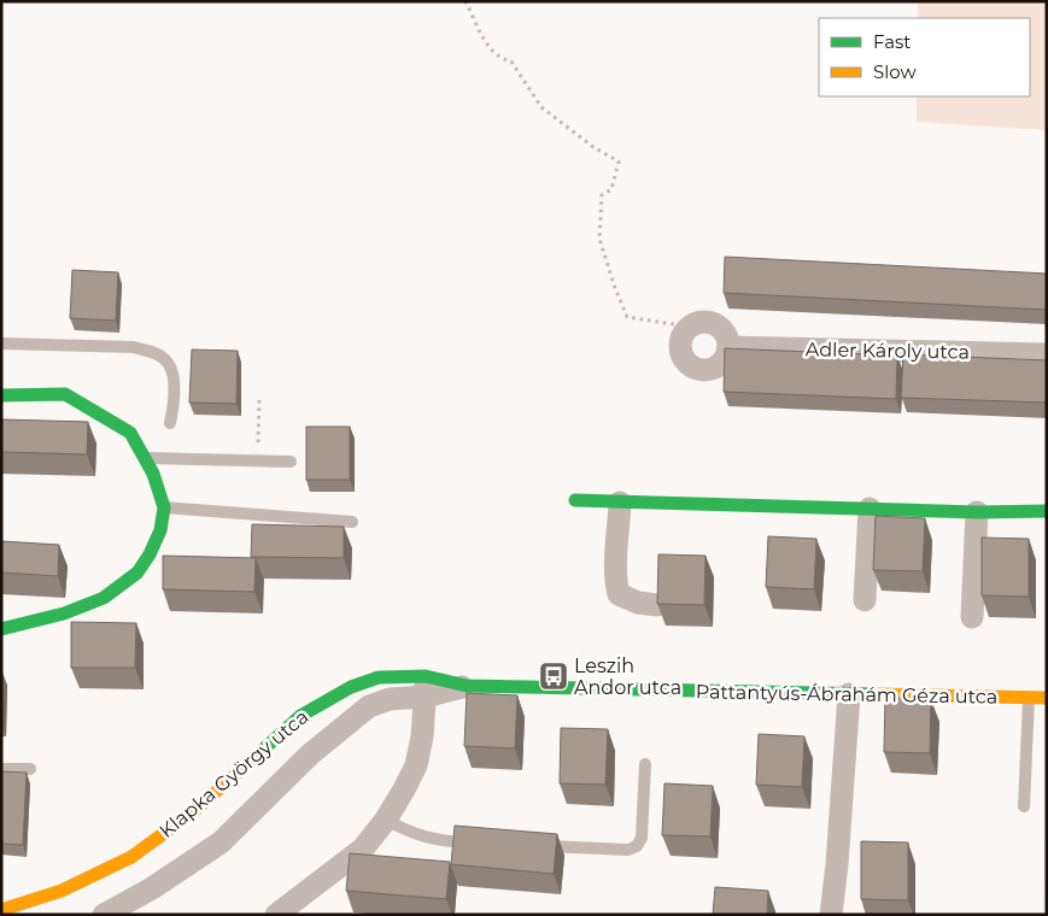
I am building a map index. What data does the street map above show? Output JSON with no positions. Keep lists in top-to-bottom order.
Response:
{
  "streets": {
    "street": ["Adler Károly utca", "Pattantyús-Ábrahám Géza utca", "Klapka György utca"]
  },
  "crossings": [
    ["Pattantyús-Ábrahám Géza utca", "Klapka György utca"]
  ],
  "places": {
    "bus stop": ["Leszih Andor utca"]
  },
  "legend": ["Fast", "Slow"]
}
